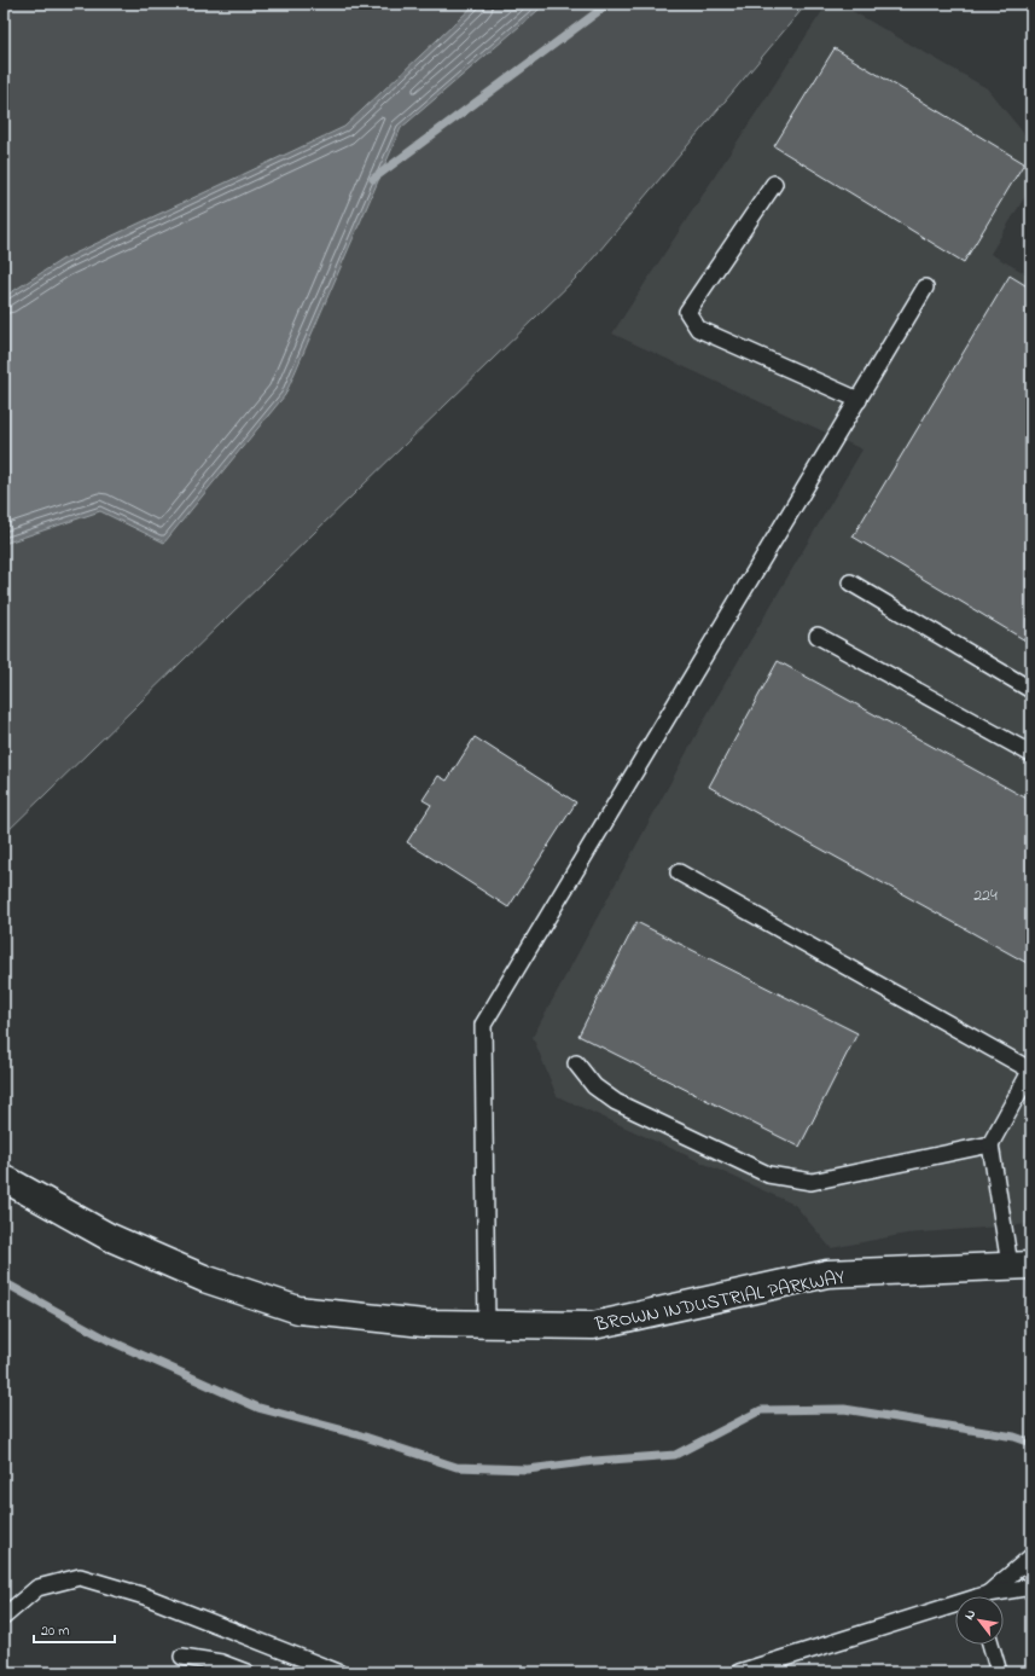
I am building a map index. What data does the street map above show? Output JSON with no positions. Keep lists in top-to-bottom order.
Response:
{
  "streets": {
    "street": ["BROWN INDUSTRIAL PARKWAY"]
  },
  "house_numbers": ["224"],
  "scale_bar": "20 m",
  "north": "top left"
}
